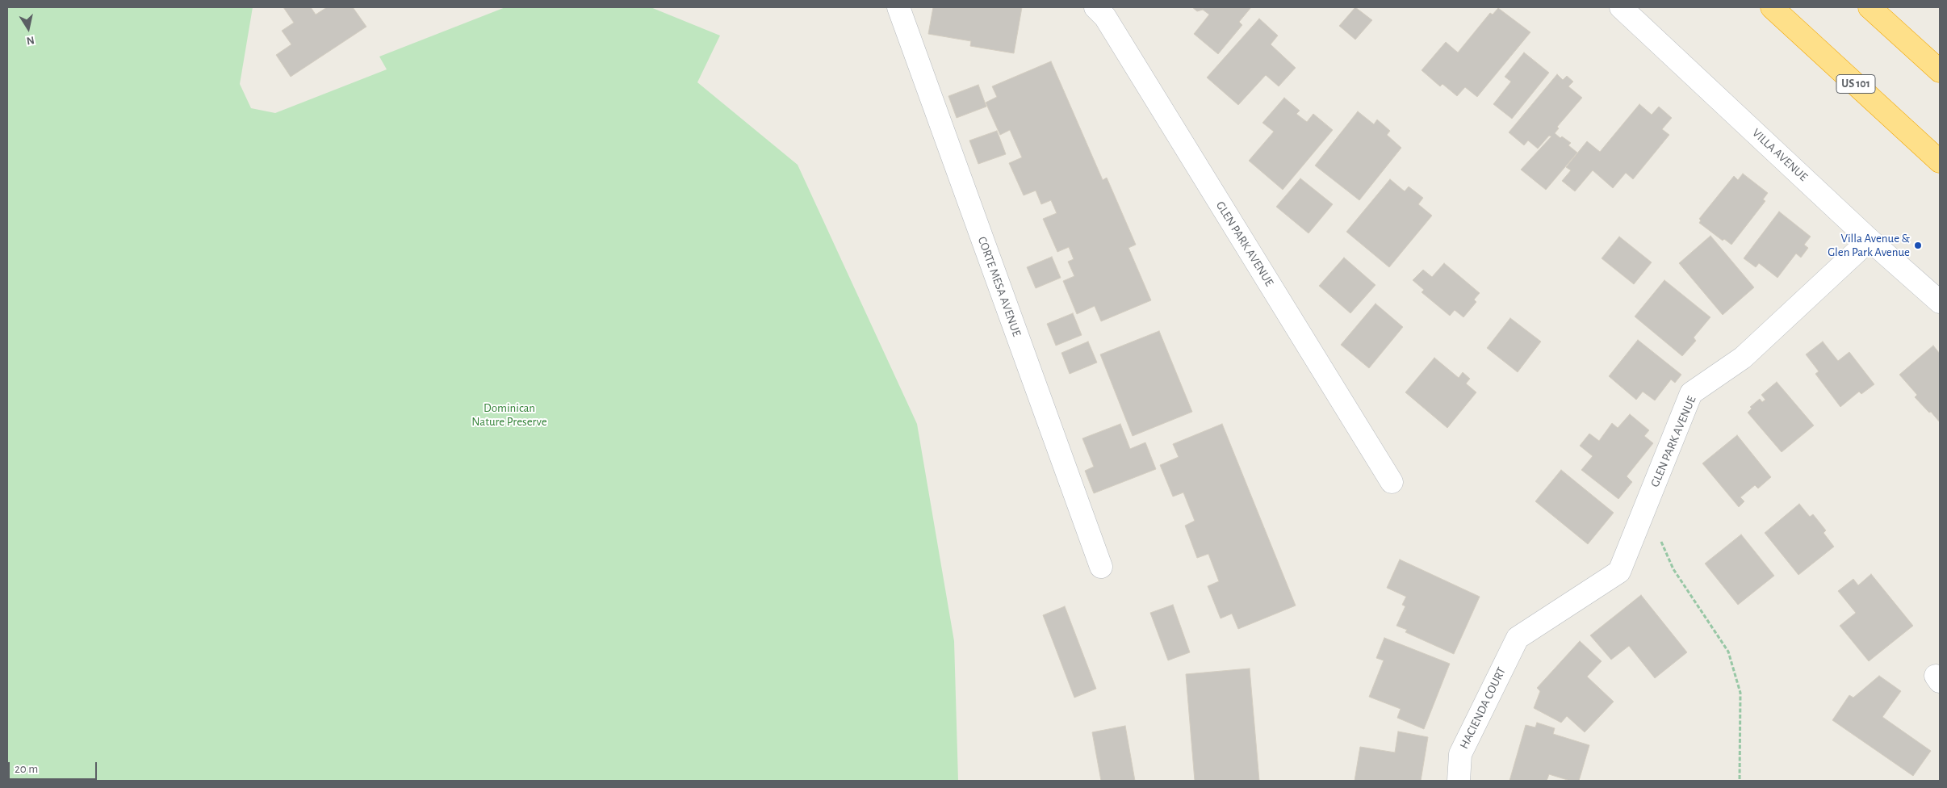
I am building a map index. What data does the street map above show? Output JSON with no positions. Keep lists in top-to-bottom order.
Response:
{
  "streets": {
    "highway": ["US 101"],
    "street": [
      "VILLA AVENUE",
      "GLEN PARK AVENUE",
      "CORTE MESA AVENUE",
      "HACIENDA COURT"
    ]
  },
  "crossings": [
    ["VILLA AVENUE", "GLEN PARK AVENUE"],
    ["GLEN PARK AVENUE", "HACIENDA COURT"]
  ],
  "parks": ["Dominican Nature Preserve"],
  "places": ["Villa Avenue & Glen Park Avenue"],
  "scale_bar": "20 m",
  "north": "bottom"
}
